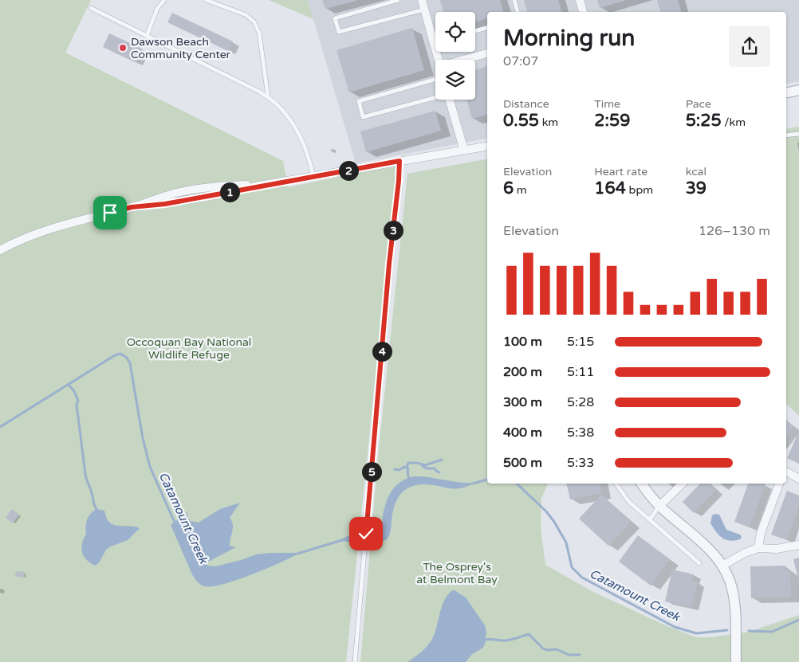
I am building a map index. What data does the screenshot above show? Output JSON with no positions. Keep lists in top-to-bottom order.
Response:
{
  "water": ["Catamount Creek"],
  "parks": ["Occoquan Bay National Wildlife Refuge", "The Osprey's at Belmont Bay"],
  "places": ["Dawson Beach Community Center"],
  "page": {
    "heading": ["Morning run", "07:07"],
    "stats": [
      ["Distance", "0.55 km"],
      ["Time", "2:59"],
      ["Pace", "5:25 /km"],
      ["Elevation", "6 m"],
      ["Heart rate", "164 bpm"],
      ["kcal", "39"]
    ],
    "pins": [
      "2",
      "1",
      "3",
      "4",
      "5"
    ],
    "chart": ["Elevation", "126–130 m"],
    "list": [
      {
        "name": "100 m",
        "note": "5:15"
      },
      {
        "name": "200 m",
        "note": "5:11"
      },
      {
        "name": "300 m",
        "note": "5:28"
      },
      {
        "name": "400 m",
        "note": "5:38"
      },
      {
        "name": "500 m",
        "note": "5:33"
      }
    ]
  }
}
